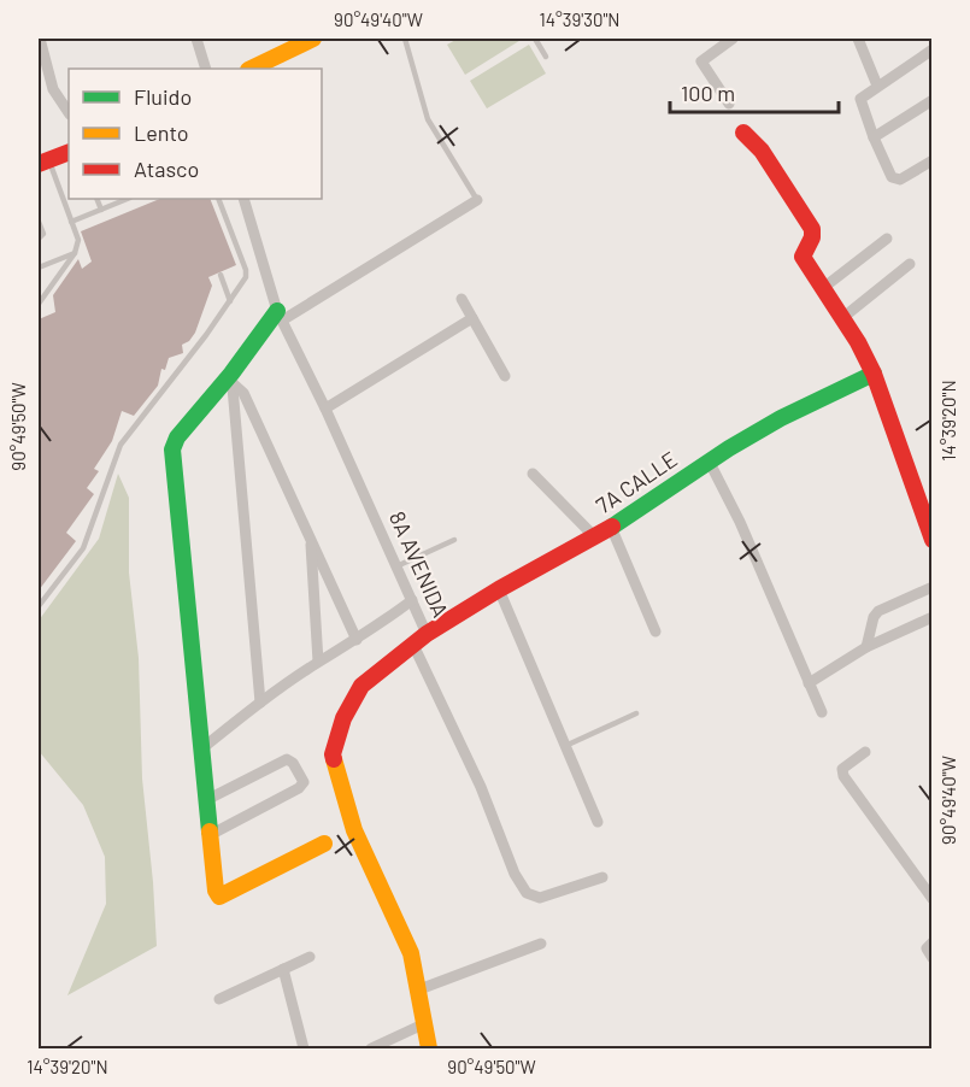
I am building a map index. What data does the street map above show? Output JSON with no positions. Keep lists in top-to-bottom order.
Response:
{
  "streets": {
    "street": ["7A CALLE", "8A AVENIDA"]
  },
  "crossings": [
    ["7A CALLE", "8A AVENIDA"]
  ],
  "legend": ["Fluido", "Lento", "Atasco"],
  "scale_bar": "100 m",
  "coordinates": [
    "90°49'40\"W",
    "14°39'30\"N",
    "14°39'20\"N",
    "90°49'50\"W"
  ]
}
